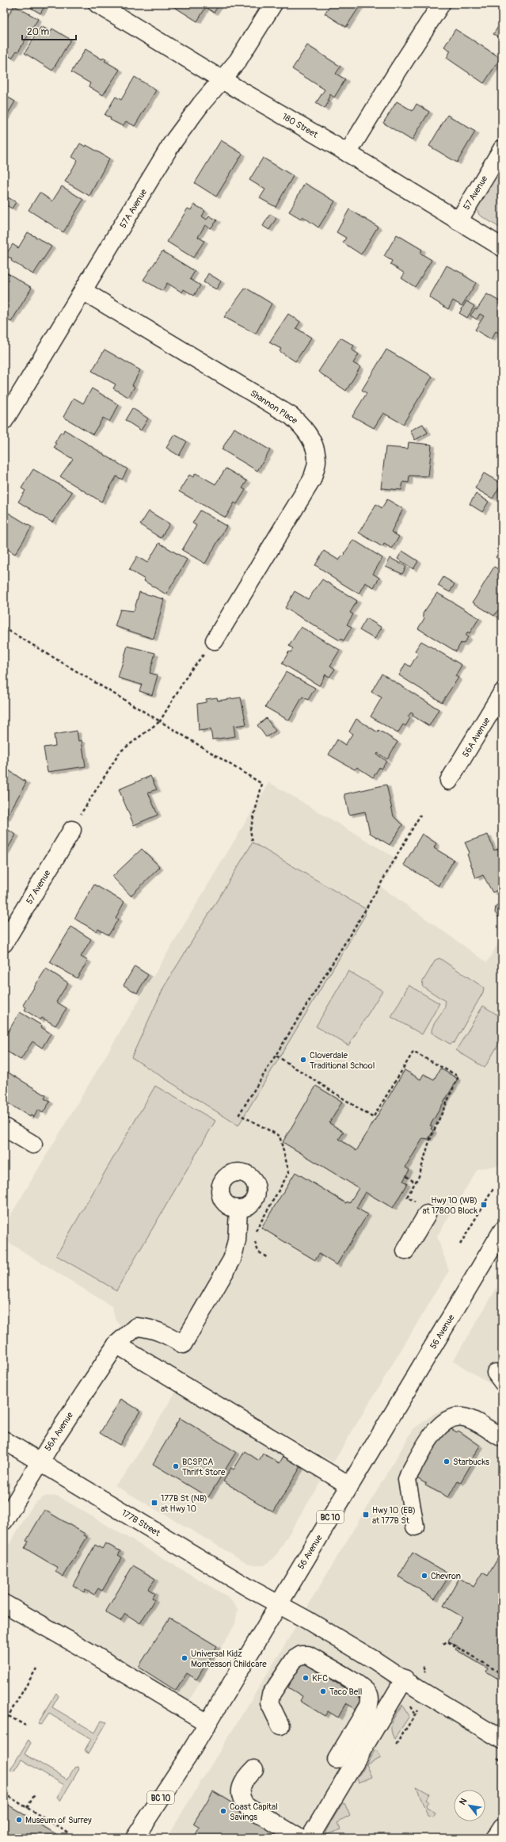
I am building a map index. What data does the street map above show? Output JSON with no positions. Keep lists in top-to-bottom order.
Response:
{
  "streets": {
    "main road": [
      "180 Street",
      "57 Avenue",
      "57A Avenue",
      "Shannon Place",
      "56A Avenue",
      "56 Avenue",
      "BC 10",
      "177B Street"
    ]
  },
  "crossings": [
    ["180 Street", "57 Avenue"],
    ["180 Street", "57A Avenue"],
    ["57A Avenue", "Shannon Place"],
    ["56A Avenue", "177B Street"],
    ["56 Avenue", "177B Street"]
  ],
  "places": {
    "other": [
      "Cloverdale Traditional School",
      "Starbucks",
      "BCSPCA Thrift Store",
      "Chevron",
      "Universal Kidz Montessori Childcare",
      "KFC",
      "Taco Bell",
      "Coast Capital Savings",
      "Museum of Surrey"
    ],
    "transit": ["Hwy 10 (WB) at 17800 Block", "177B St (NB) at Hwy 10", "Hwy 10 (EB) at 177B St"]
  },
  "scale_bar": "20 m",
  "north": "top left"
}
